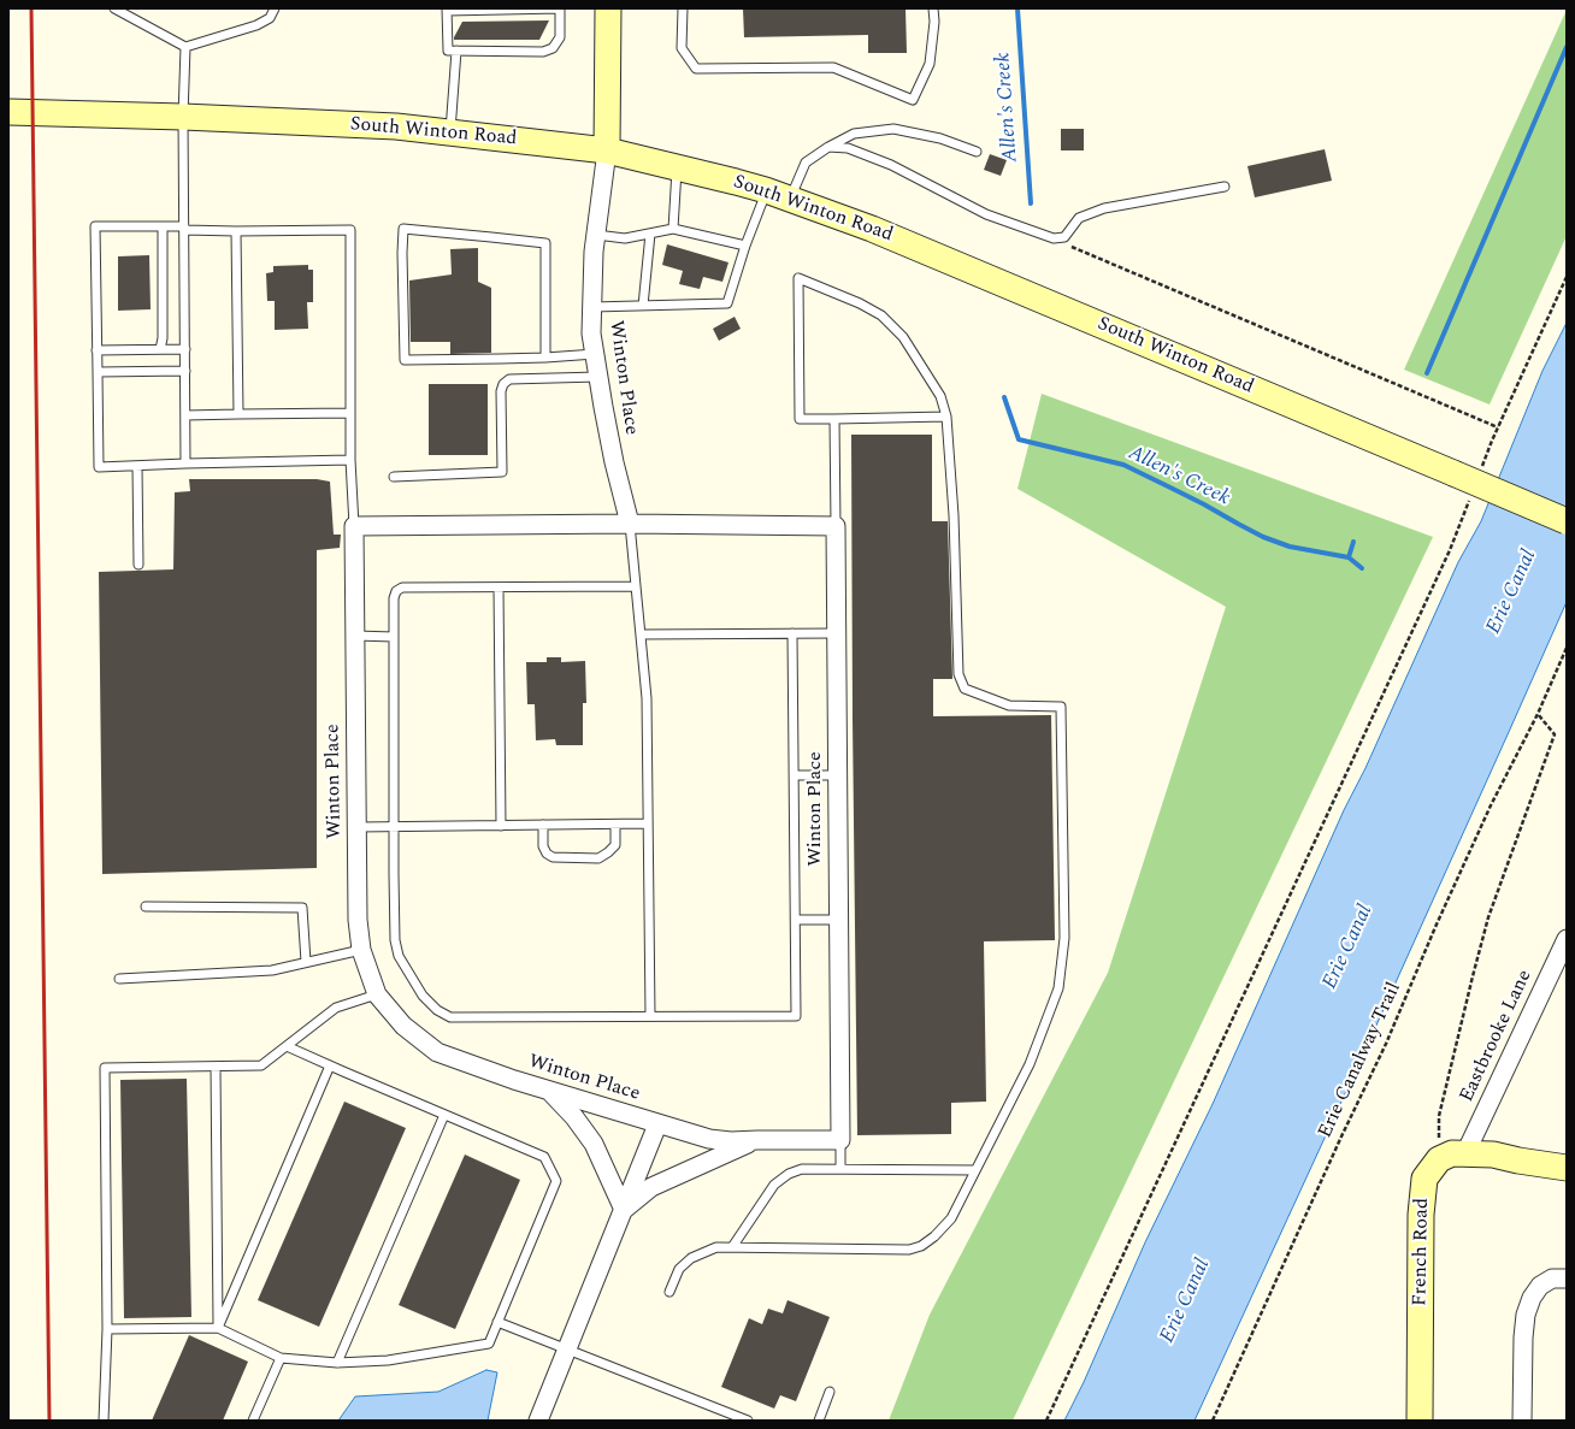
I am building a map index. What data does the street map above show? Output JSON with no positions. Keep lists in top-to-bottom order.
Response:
{
  "streets": {
    "main road": ["South Winton Road", "French Road"],
    "street": ["Winton Place", "Eastbrooke Lane"],
    "path": ["Erie Canalway Trail"]
  },
  "crossings": [
    ["South Winton Road", "Winton Place"]
  ],
  "water": ["Allen's Creek", "Erie Canal"]
}
